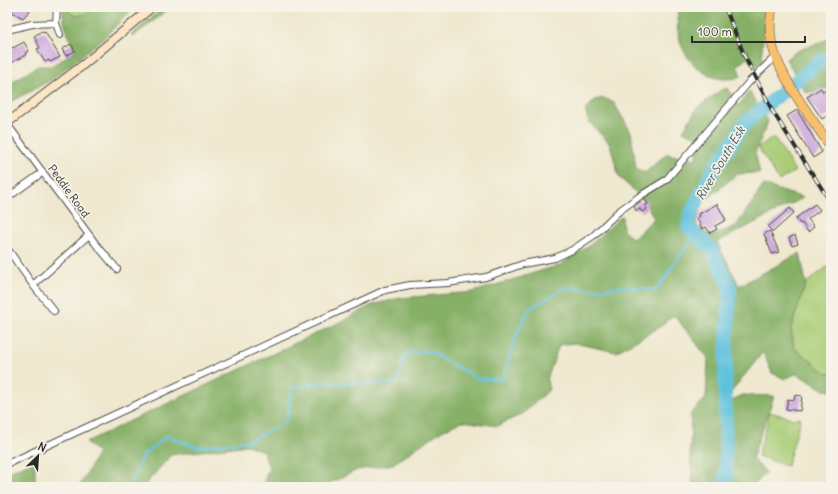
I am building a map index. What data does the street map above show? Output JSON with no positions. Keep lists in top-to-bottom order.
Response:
{
  "streets": {
    "street": ["Peddie Road"]
  },
  "water": ["River South Esk"],
  "scale_bar": "100 m",
  "north": "top right"
}
